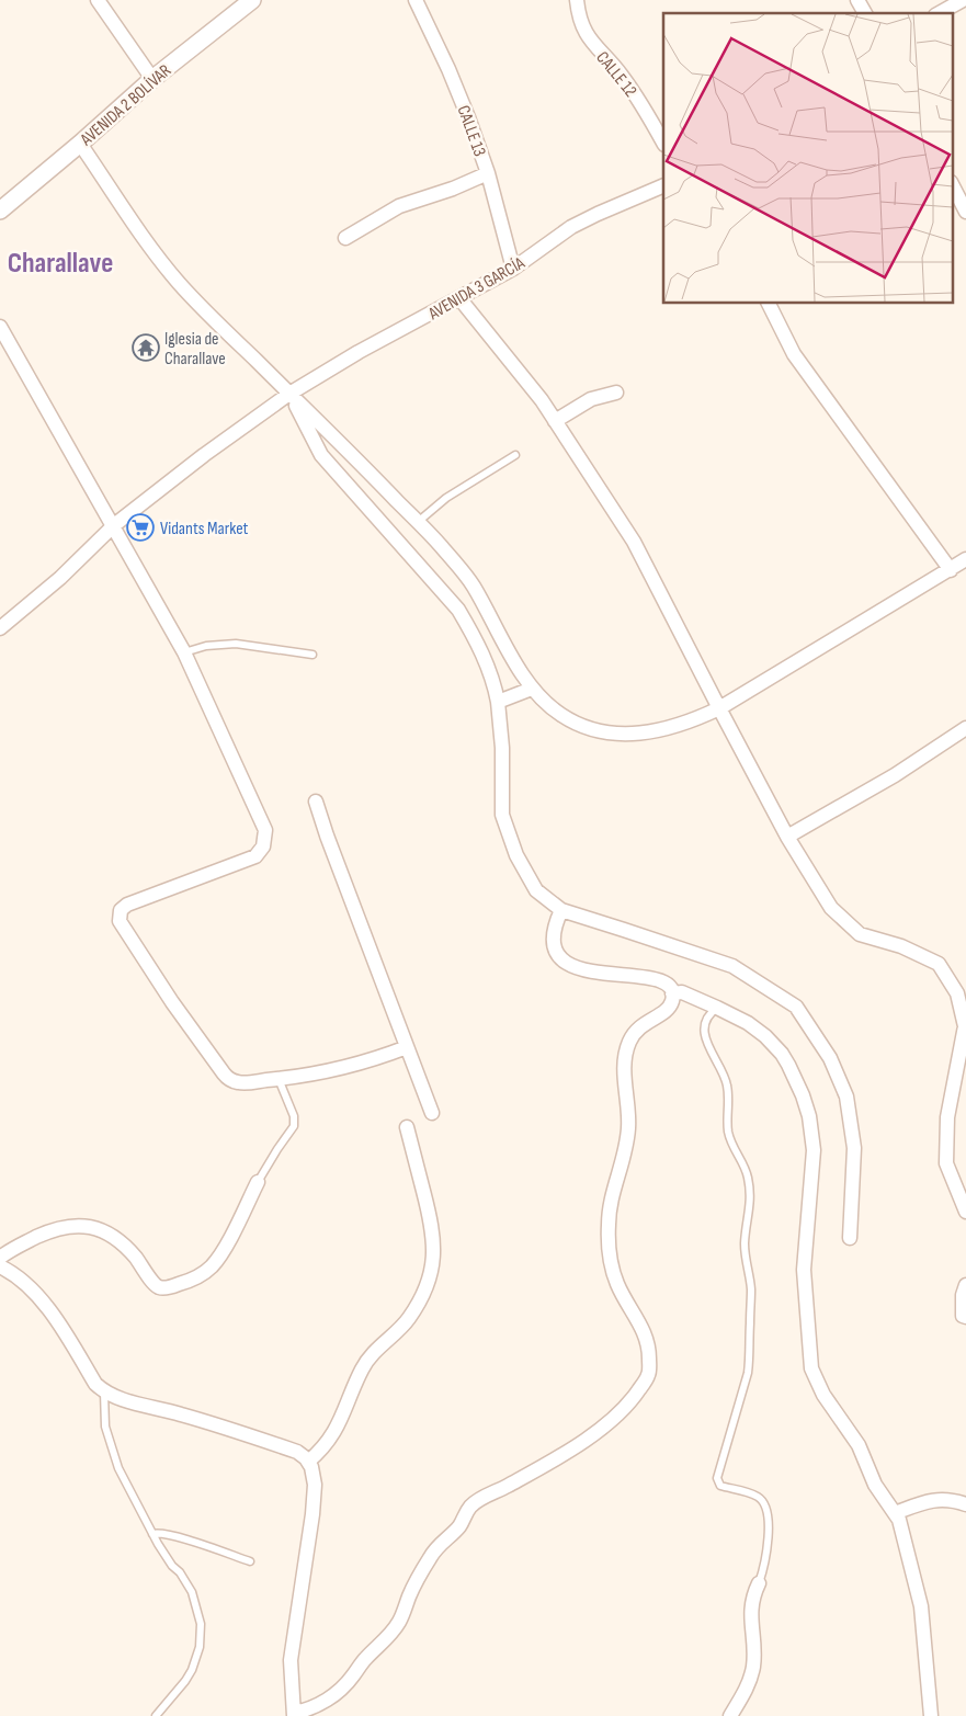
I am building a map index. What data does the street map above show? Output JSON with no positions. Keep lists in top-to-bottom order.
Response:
{
  "streets": {
    "street": [
      "CALLE 12",
      "AVENIDA 2 BOLÍVAR",
      "CALLE 13",
      "AVENIDA 3 GARCÍA"
    ]
  },
  "crossings": [
    ["CALLE 13", "AVENIDA 3 GARCÍA"]
  ],
  "districts": ["Charallave"],
  "places": {
    "temple": ["Iglesia de Charallave"],
    "supermarket": ["Vidants Market"]
  }
}
